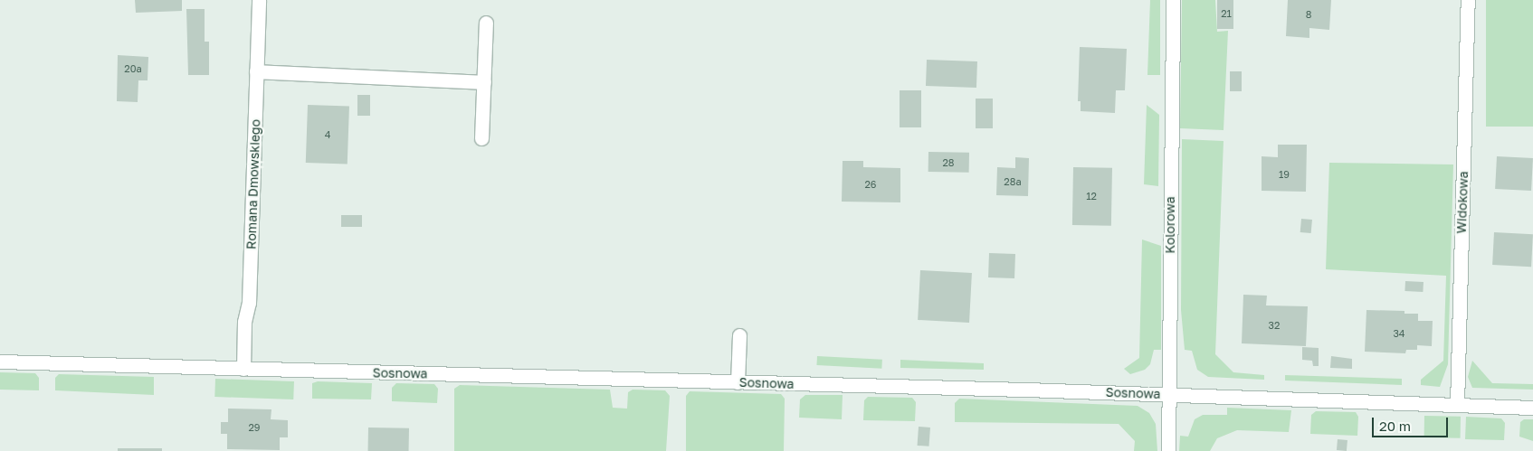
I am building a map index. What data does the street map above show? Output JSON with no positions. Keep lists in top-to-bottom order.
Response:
{
  "streets": {
    "street": [
      "Romana Dmowskiego",
      "Widokowa",
      "Kolorowa",
      "Sosnowa"
    ]
  },
  "crossings": [
    ["Romana Dmowskiego", "Sosnowa"],
    ["Widokowa", "Sosnowa"],
    ["Kolorowa", "Sosnowa"]
  ],
  "house_numbers": [
    "21",
    "8",
    "20a",
    "4",
    "28",
    "19",
    "28a",
    "26",
    "12",
    "32",
    "34",
    "29"
  ],
  "scale_bar": "20 m"
}
